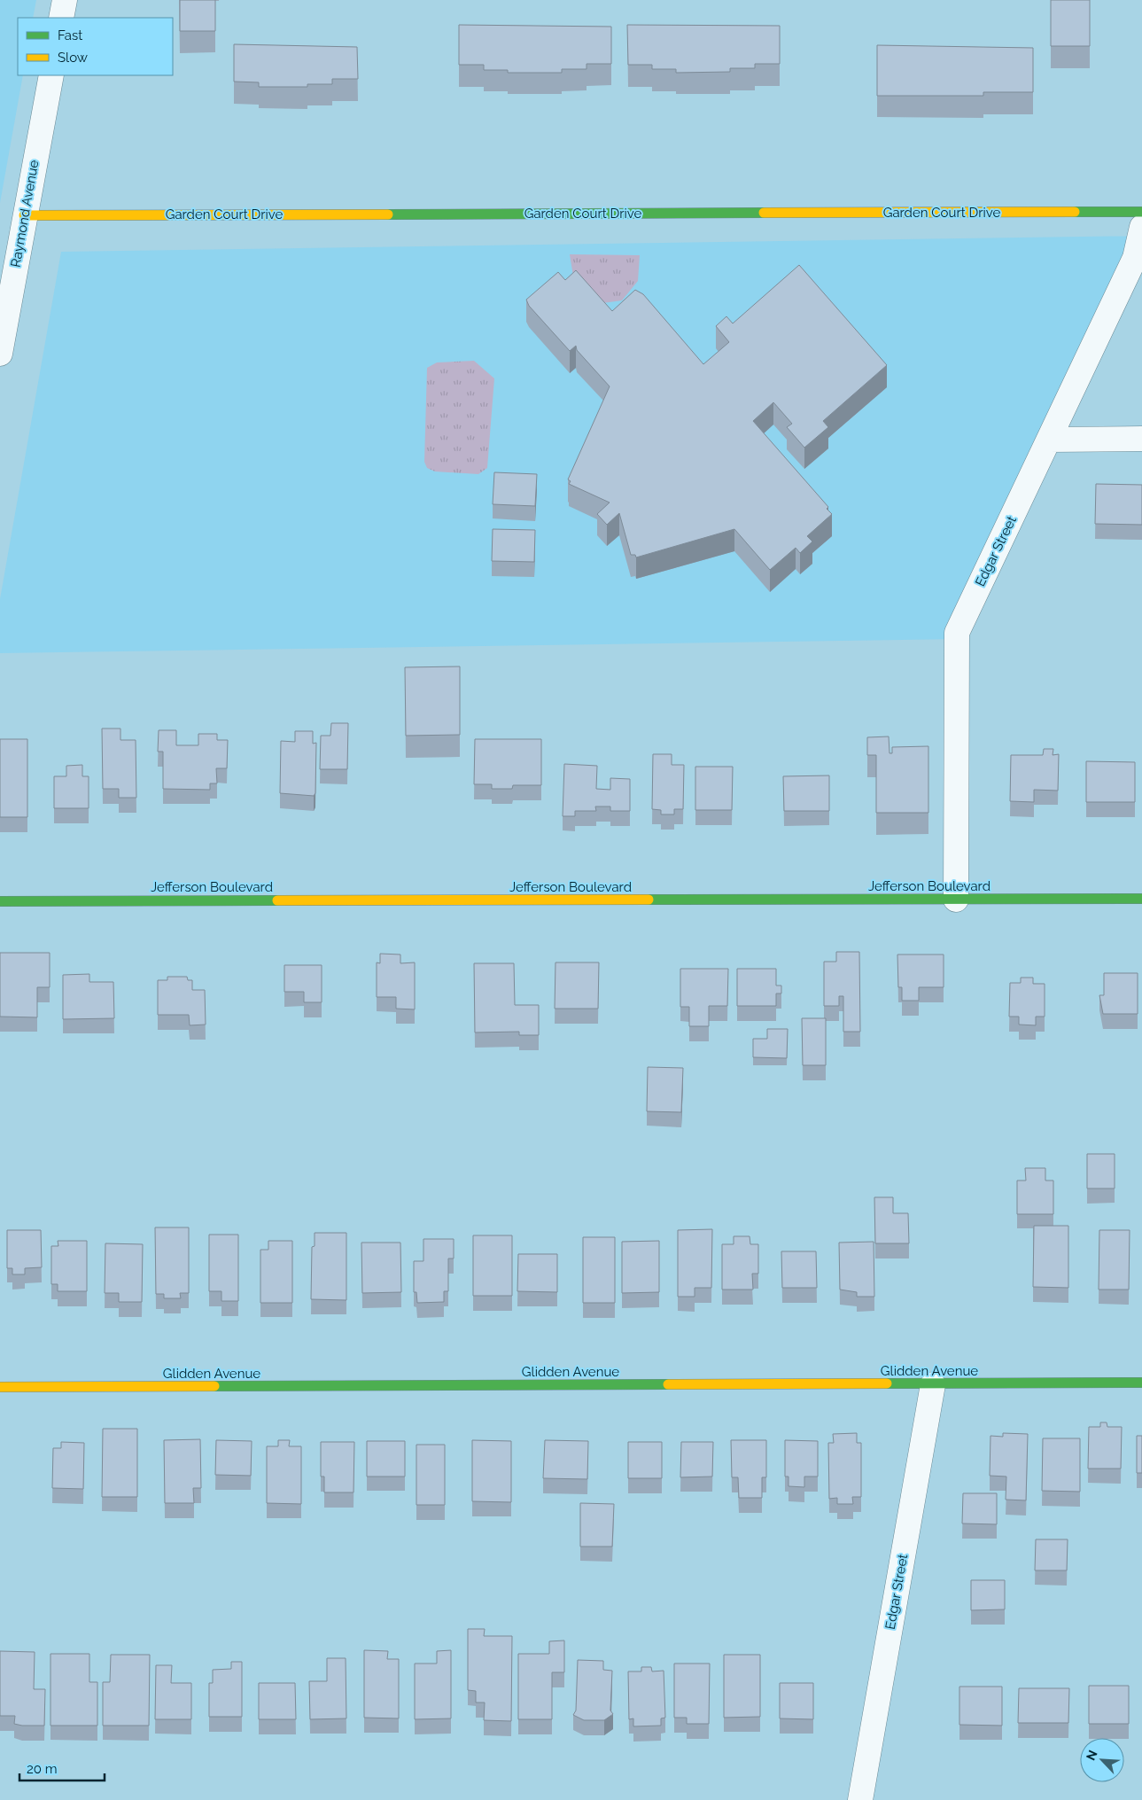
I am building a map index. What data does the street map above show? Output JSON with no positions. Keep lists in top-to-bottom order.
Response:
{
  "streets": {
    "street": [
      "Garden Court Drive",
      "Raymond Avenue",
      "Edgar Street",
      "Jefferson Boulevard",
      "Glidden Avenue"
    ]
  },
  "crossings": [
    ["Garden Court Drive", "Raymond Avenue"],
    ["Edgar Street", "Jefferson Boulevard"],
    ["Edgar Street", "Glidden Avenue"]
  ],
  "legend": ["Fast", "Slow"],
  "scale_bar": "20 m",
  "north": "top left"
}
